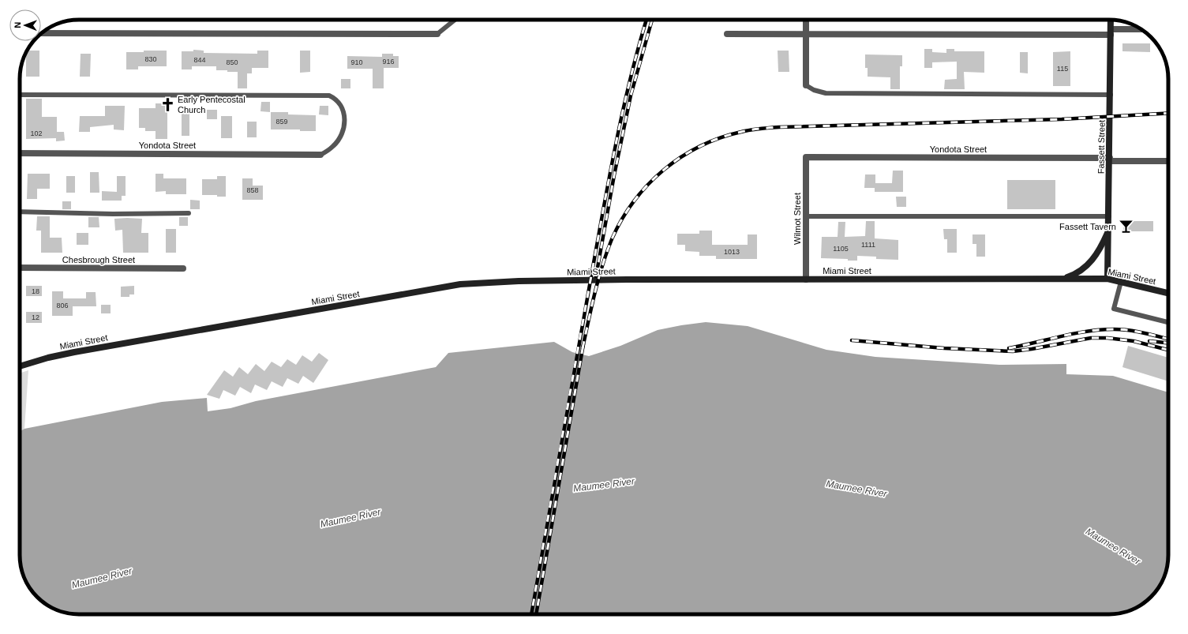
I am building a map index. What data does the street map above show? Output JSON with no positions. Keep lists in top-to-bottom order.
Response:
{
  "streets": {
    "street": [
      "Yondota Street",
      "Fassett Street",
      "Wilmot Street",
      "Chesbrough Street",
      "Miami Street"
    ]
  },
  "crossings": [
    ["Yondota Street", "Fassett Street"],
    ["Yondota Street", "Wilmot Street"],
    ["Fassett Street", "Miami Street"],
    ["Wilmot Street", "Miami Street"]
  ],
  "water": ["Maumee River"],
  "places": {
    "church": ["Early Pentecostal Church"],
    "bar": ["Fassett Tavern"]
  },
  "house_numbers": [
    "830",
    "844",
    "916",
    "850",
    "910",
    "115",
    "859",
    "102",
    "858",
    "1111",
    "1105",
    "1013",
    "18",
    "806",
    "12"
  ],
  "north": "left"
}
